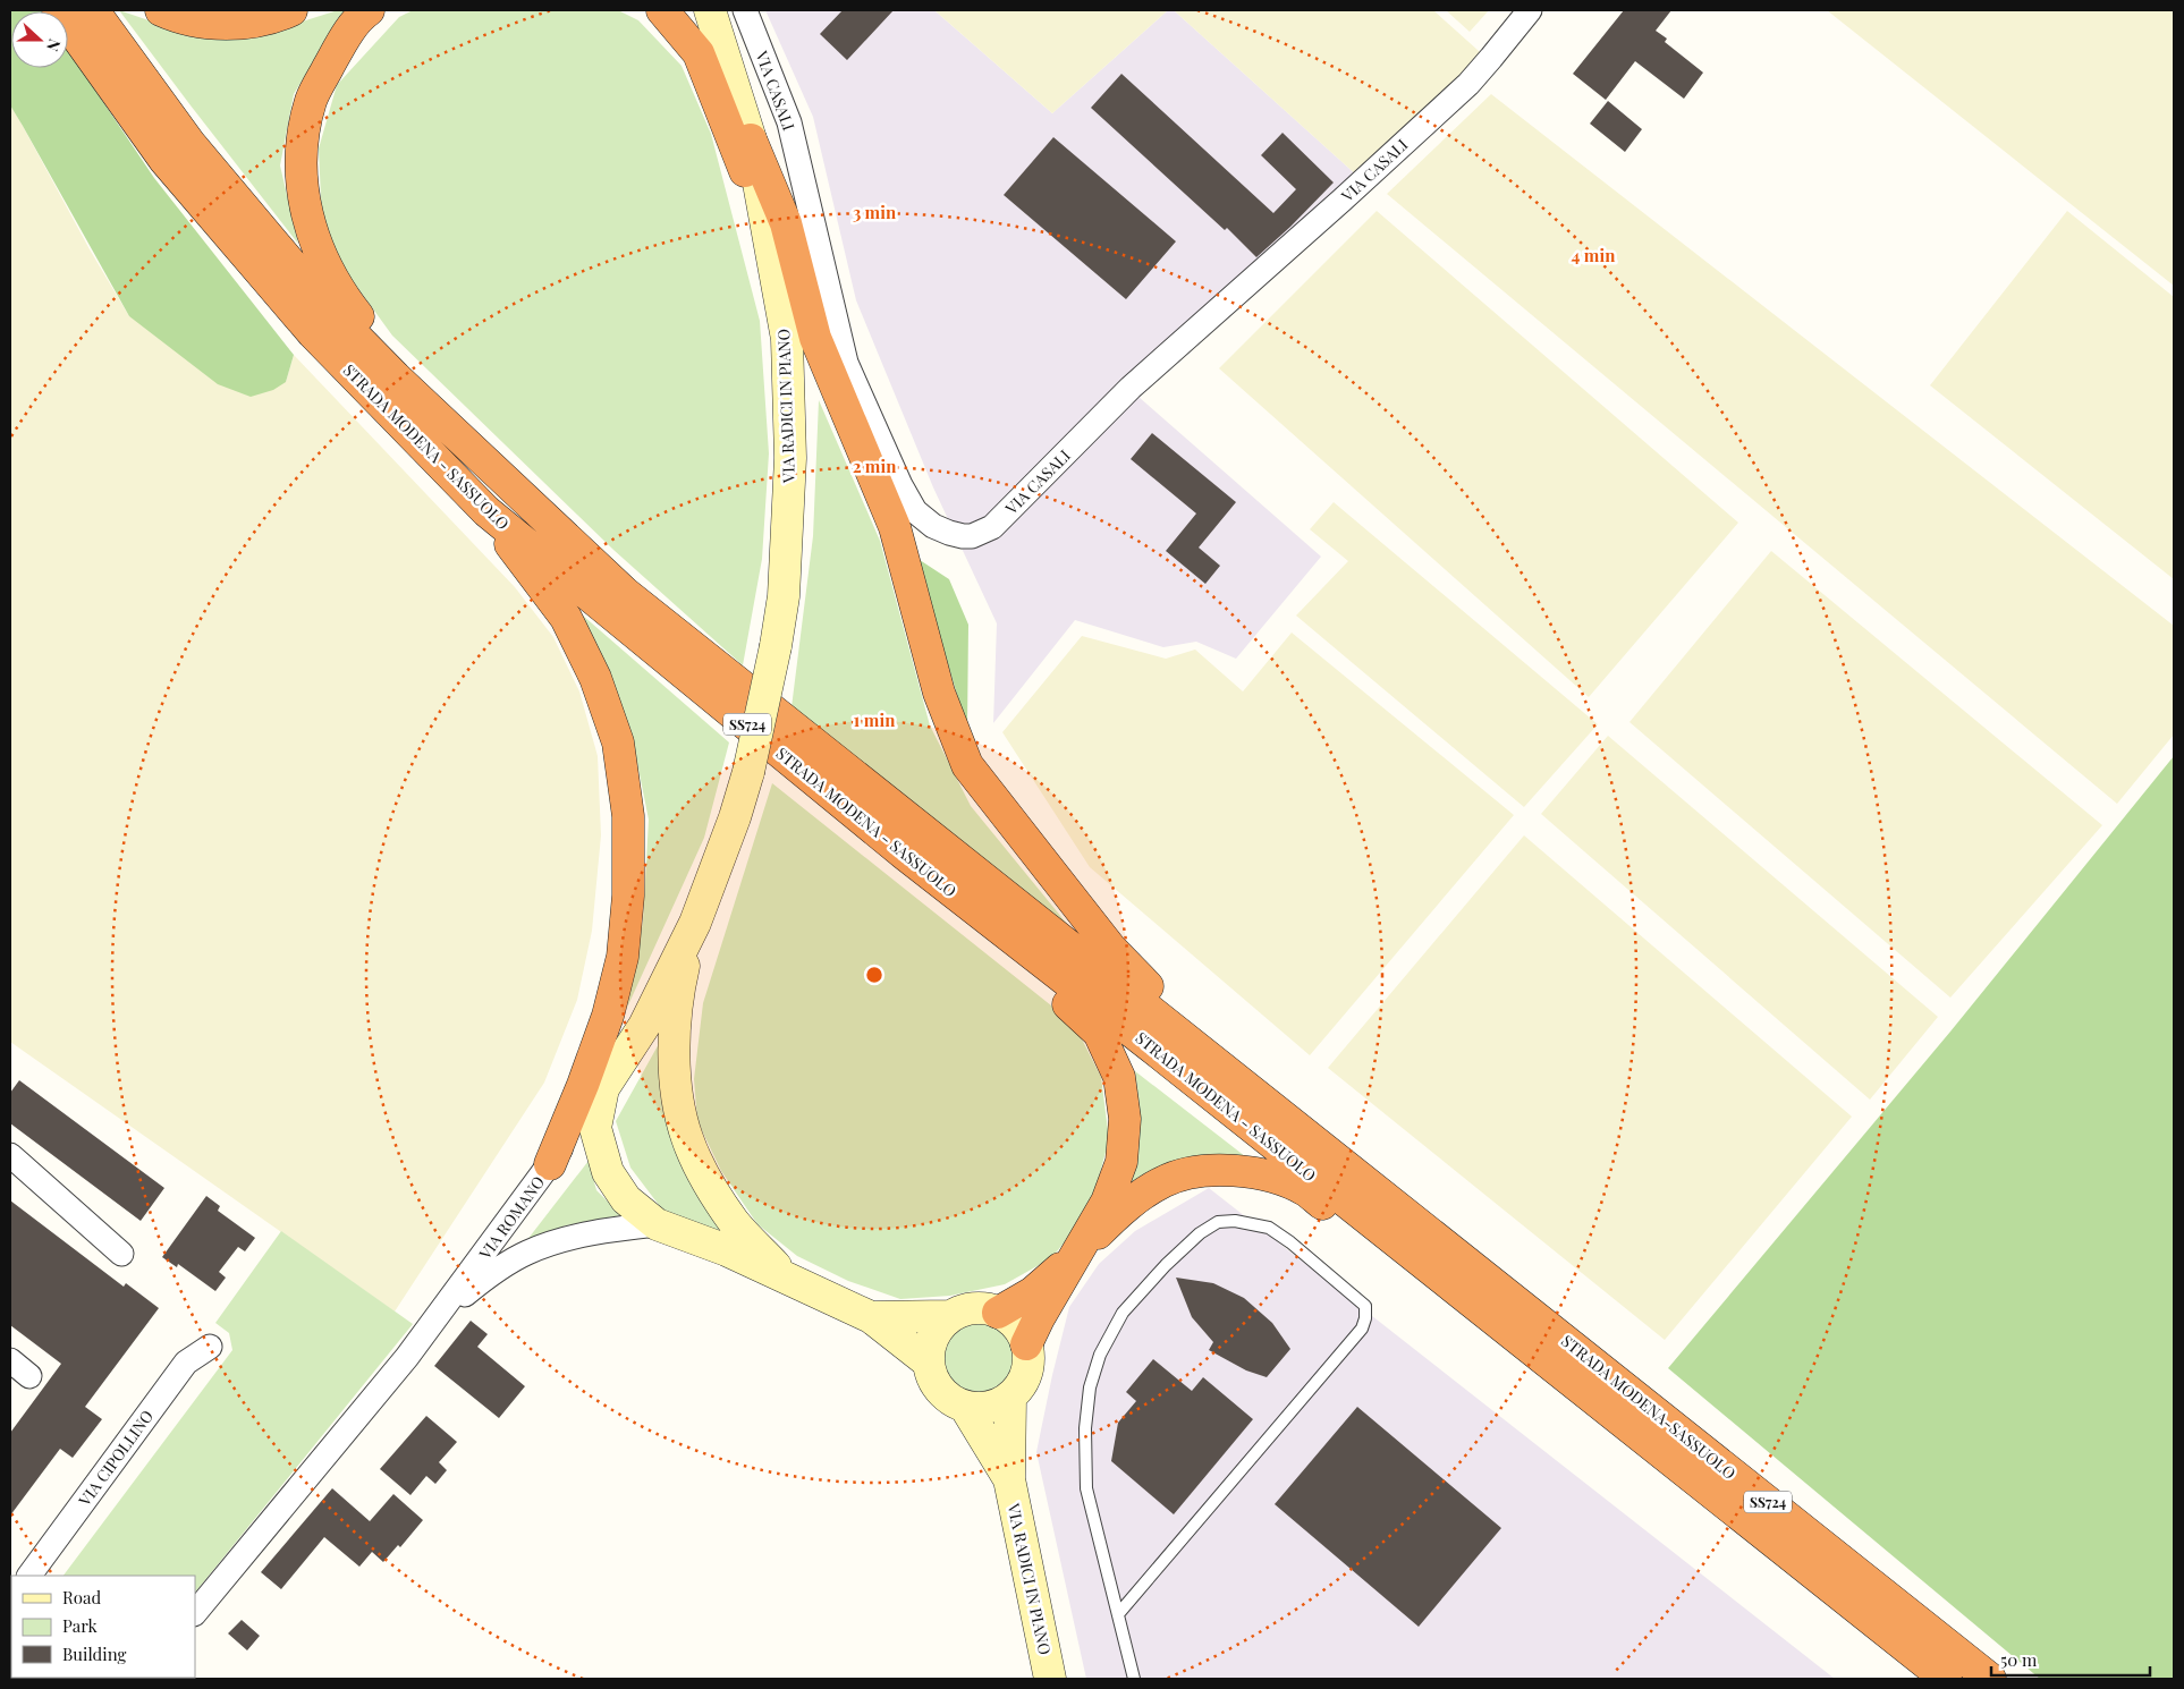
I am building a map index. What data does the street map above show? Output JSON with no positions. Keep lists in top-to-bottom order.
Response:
{
  "streets": {
    "highway": ["STRADA MODENA - SASSUOLO", "SS724", "STRADA MODENA-SASSUOLO"],
    "street": [
      "VIA CASALI",
      "VIA RADICI IN PIANO",
      "VIA ROMANO",
      "VIA CIPOLLINO"
    ]
  },
  "crossings": [
    ["VIA RADICI IN PIANO", "VIA ROMANO"],
    ["STRADA MODENA - SASSUOLO", "STRADA MODENA-SASSUOLO"]
  ],
  "legend": ["Road", "Park", "Building"],
  "scale_bar": "50 m",
  "north": "right",
  "rings": [
    "3 min",
    "4 min",
    "2 min",
    "1 min"
  ]
}
